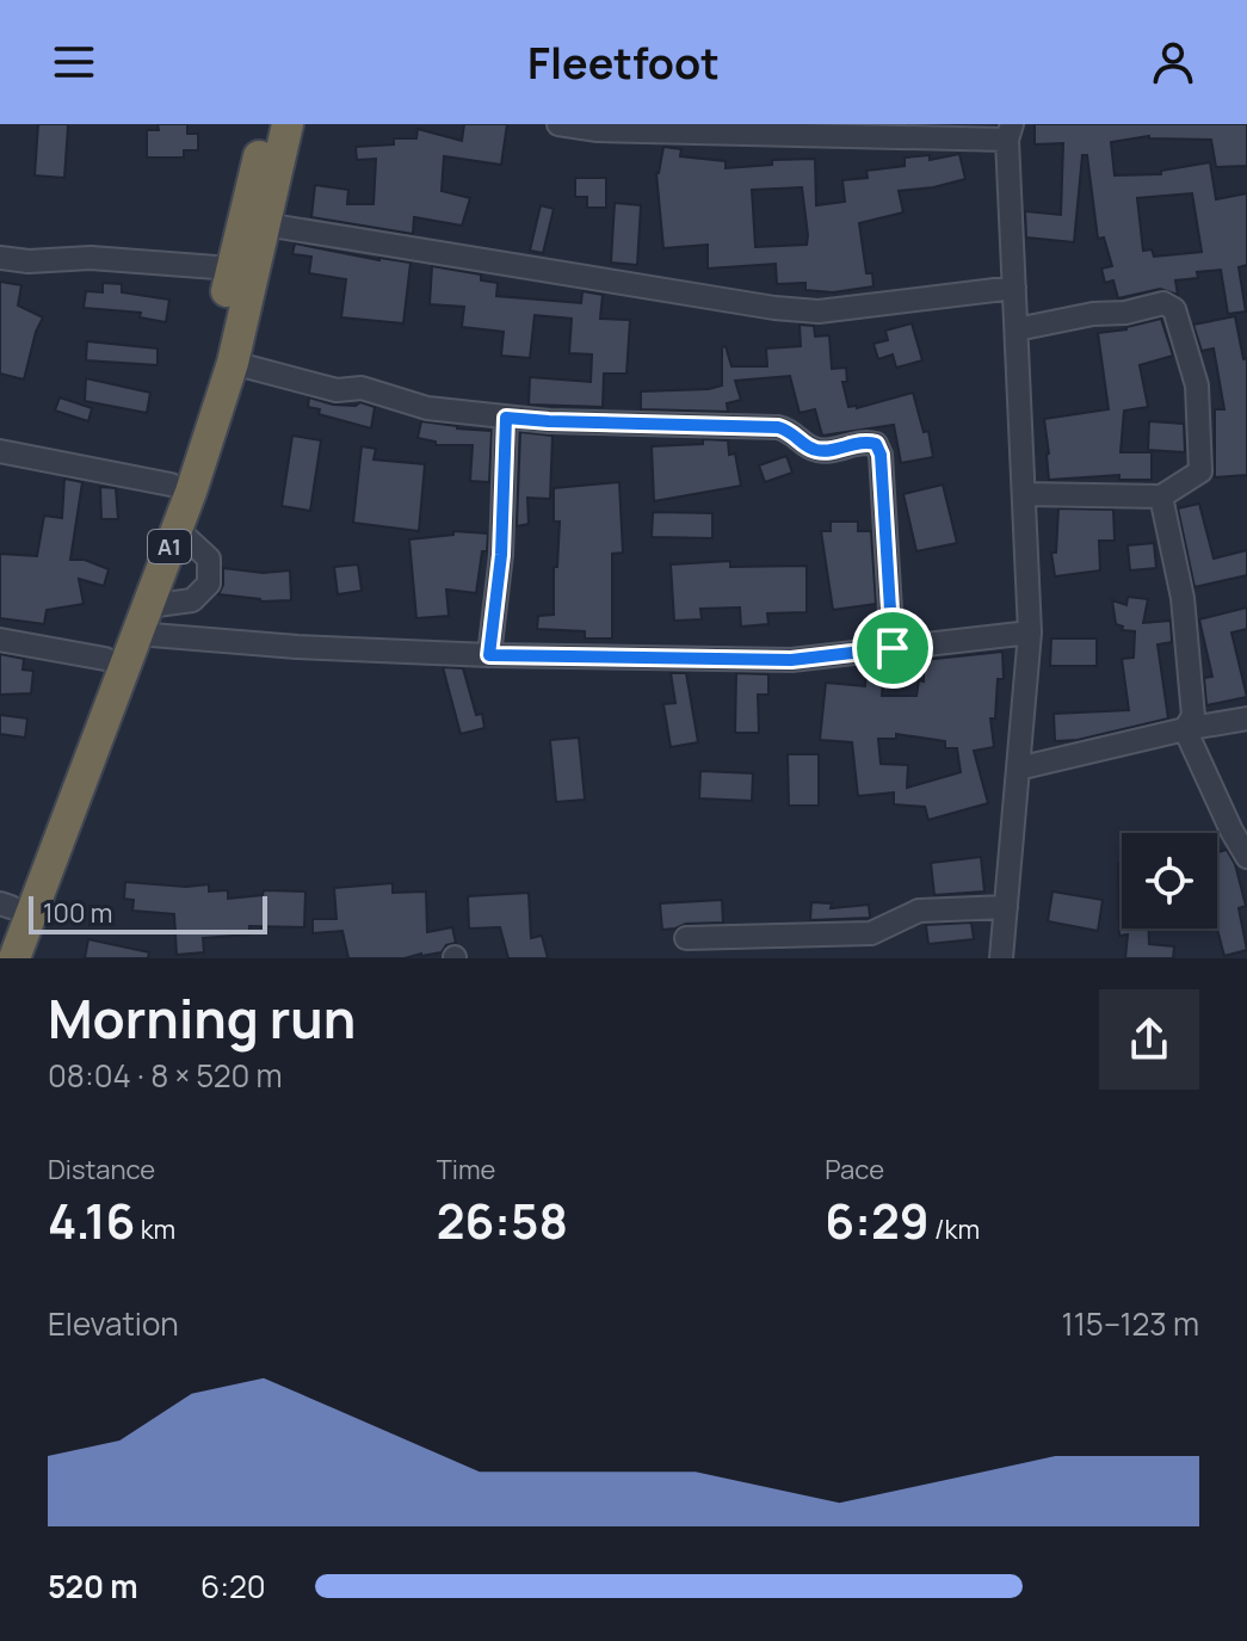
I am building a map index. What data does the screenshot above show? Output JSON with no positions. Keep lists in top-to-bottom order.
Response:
{
  "streets": {
    "highway": ["A1"]
  },
  "scale_bar": "100 m",
  "page": {
    "header": "Fleetfoot",
    "scale": "100 m",
    "heading": ["Morning run", "08:04 · 8 × 520 m"],
    "stats": [
      ["Distance", "4.16 km"],
      ["Time", "26:58"],
      ["Pace", "6:29 /km"]
    ],
    "chart": ["Elevation", "115–123 m"],
    "list": [
      {
        "name": "520 m",
        "note": "6:20"
      }
    ]
  }
}
